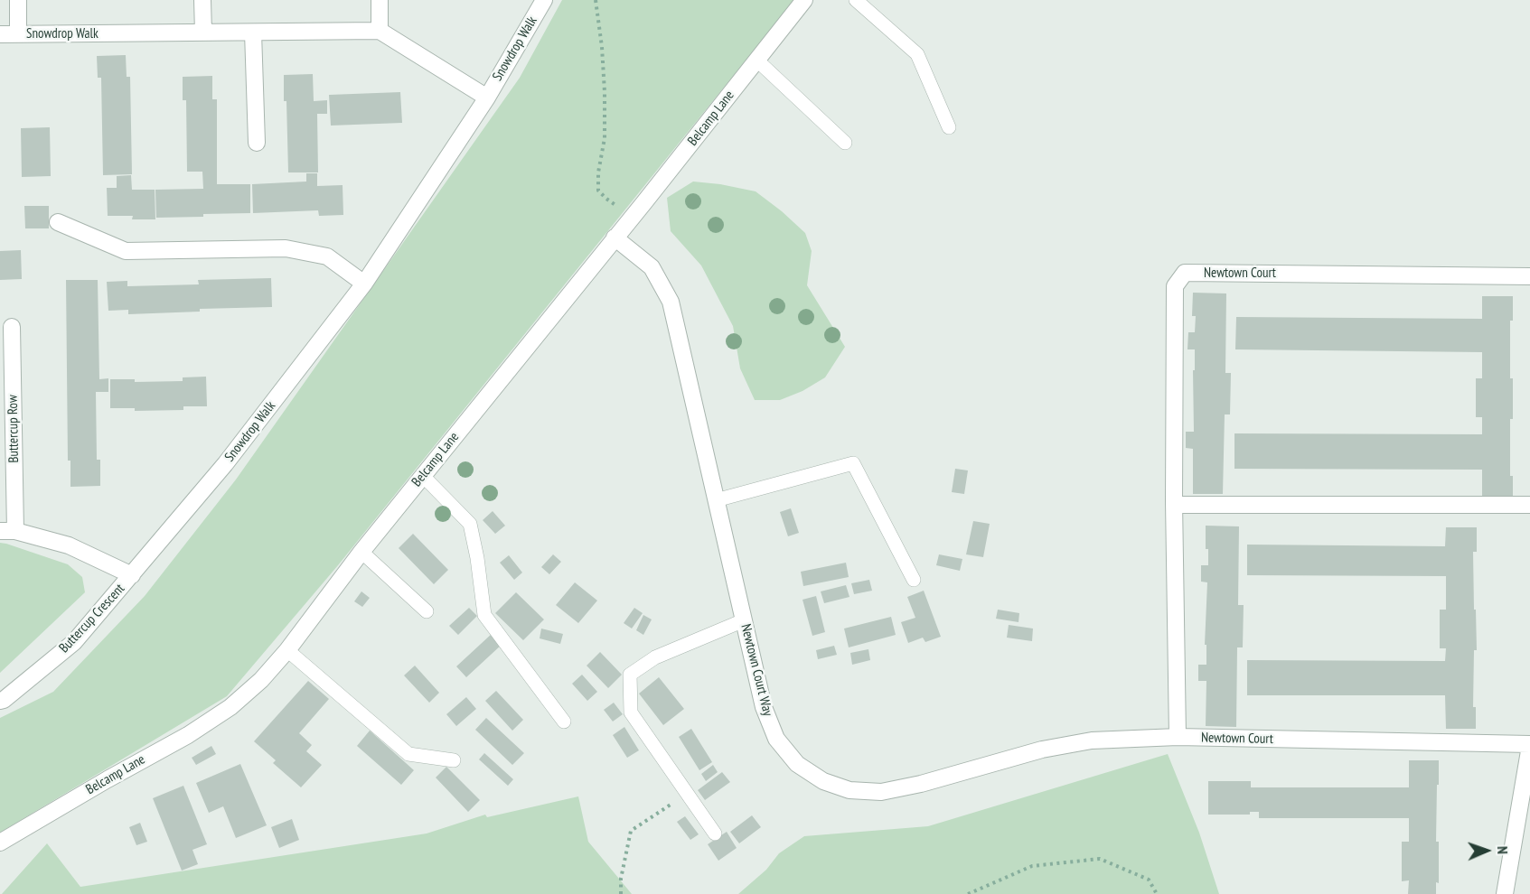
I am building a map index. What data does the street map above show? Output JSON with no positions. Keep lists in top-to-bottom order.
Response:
{
  "streets": {
    "street": [
      "Snowdrop Walk",
      "Belcamp Lane",
      "Newtown Court",
      "Buttercup Row",
      "Buttercup Crescent",
      "Newtown Court Way"
    ]
  },
  "crossings": [
    ["Snowdrop Walk", "Buttercup Row"],
    ["Snowdrop Walk", "Buttercup Crescent"],
    ["Belcamp Lane", "Newtown Court Way"],
    ["Newtown Court", "Newtown Court Way"],
    ["Buttercup Row", "Buttercup Crescent"]
  ],
  "north": "right"
}
